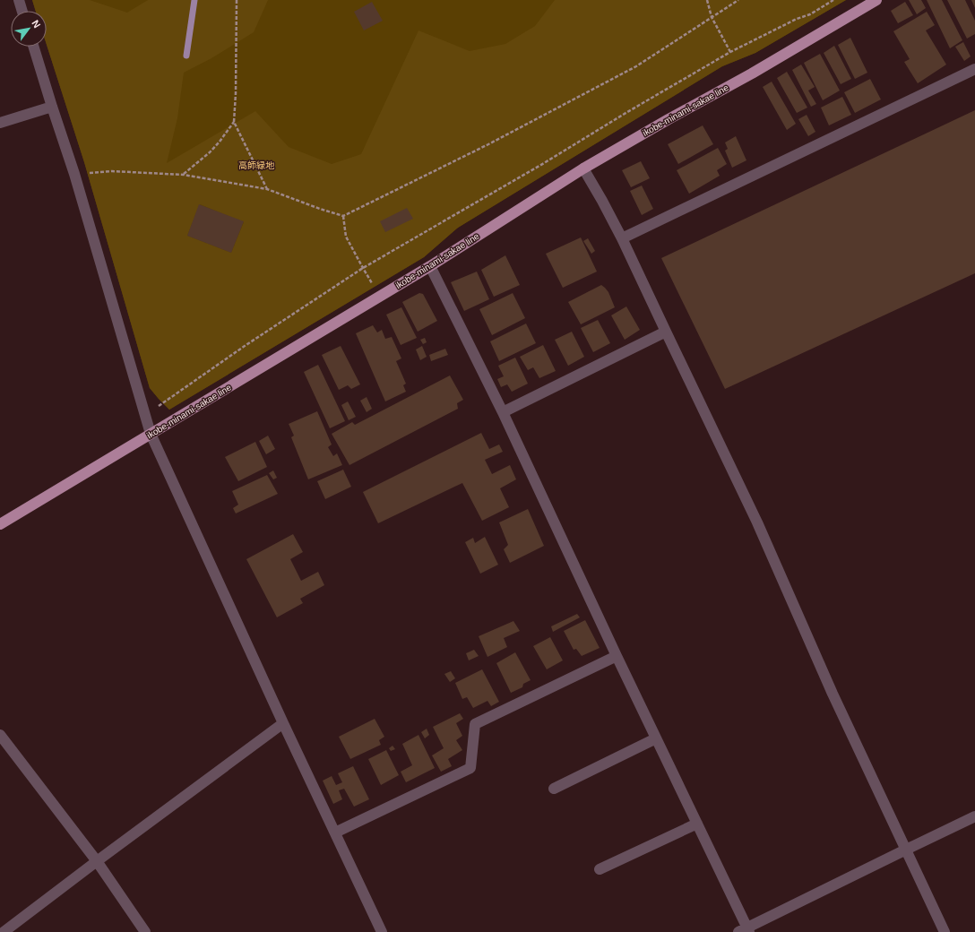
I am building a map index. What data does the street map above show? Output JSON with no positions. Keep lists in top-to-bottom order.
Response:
{
  "streets": {
    "main road": ["ikobe-minami-sakae line"]
  },
  "parks": ["高師緑地"],
  "north": "top right"
}
